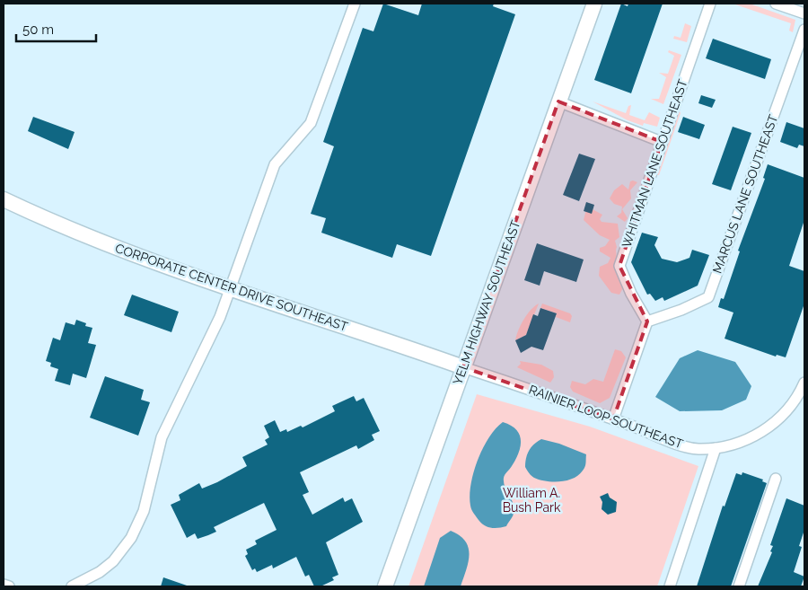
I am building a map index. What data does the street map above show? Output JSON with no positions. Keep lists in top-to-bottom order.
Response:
{
  "streets": {
    "main road": ["CORPORATE CENTER DRIVE SOUTHEAST", "YELM HIGHWAY SOUTHEAST"],
    "street": ["WHITMAN LANE SOUTHEAST", "MARCUS LANE SOUTHEAST", "RAINIER LOOP SOUTHEAST"]
  },
  "crossings": [
    ["WHITMAN LANE SOUTHEAST", "MARCUS LANE SOUTHEAST"],
    ["CORPORATE CENTER DRIVE SOUTHEAST", "YELM HIGHWAY SOUTHEAST"],
    ["CORPORATE CENTER DRIVE SOUTHEAST", "RAINIER LOOP SOUTHEAST"],
    ["YELM HIGHWAY SOUTHEAST", "RAINIER LOOP SOUTHEAST"]
  ],
  "parks": ["William A. Bush Park"],
  "scale_bar": "50 m"
}
